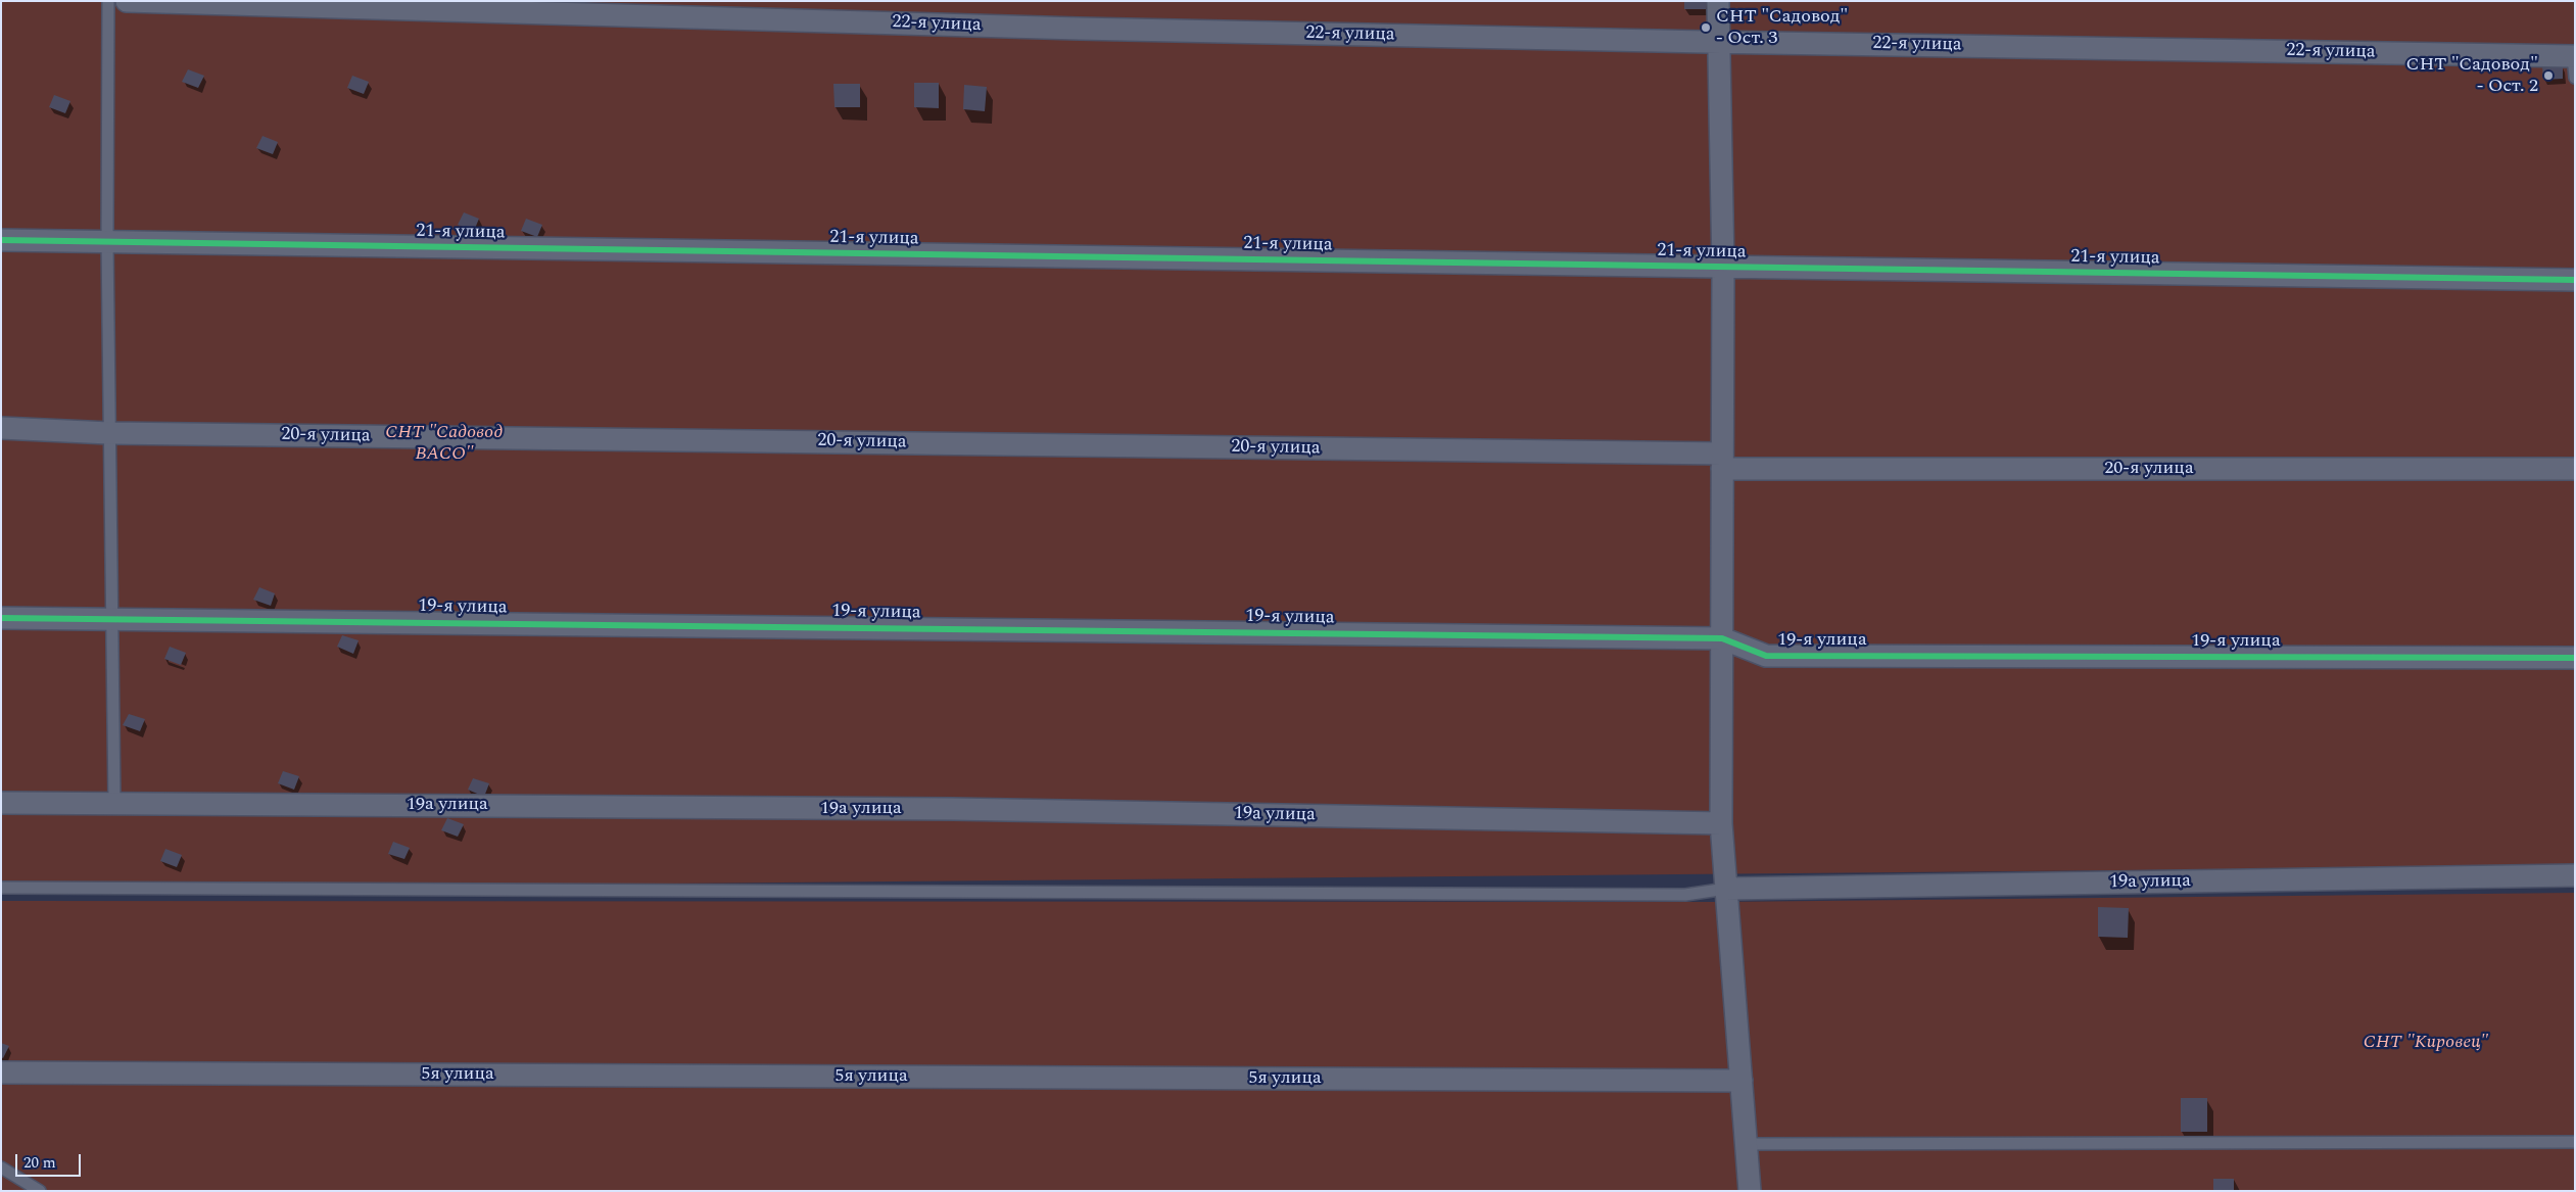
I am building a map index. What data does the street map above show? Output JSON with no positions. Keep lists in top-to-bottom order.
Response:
{
  "streets": {
    "street": [
      "22-я улица",
      "21-я улица",
      "20-я улица",
      "19-я улица",
      "19а улица",
      "5я улица"
    ]
  },
  "parks": ["СНТ \"Садовод ВАСО\"", "СНТ \"Кировец\""],
  "places": ["СНТ \"Садовод\" - Ост. 3", "СНТ \"Садовод\" - Ост. 2"],
  "scale_bar": "20 m"
}
